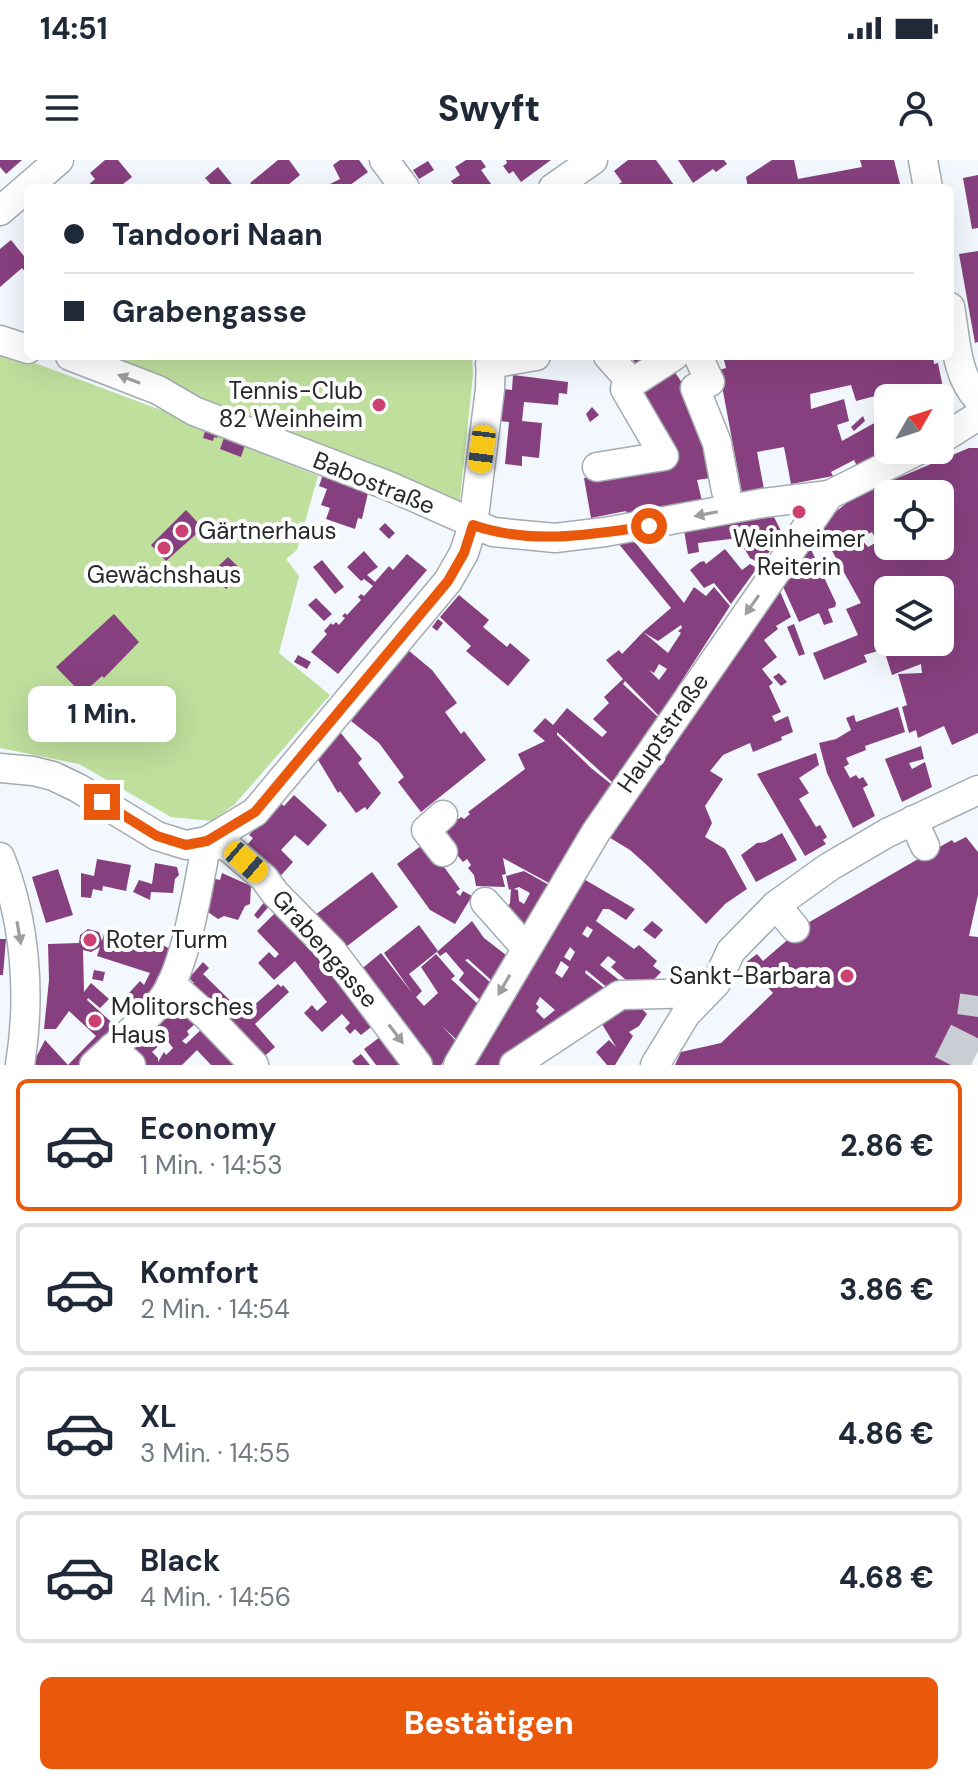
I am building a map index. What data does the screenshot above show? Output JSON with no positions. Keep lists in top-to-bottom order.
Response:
{
  "streets": {
    "street": ["Babostraße", "Hauptstraße", "Grabengasse"]
  },
  "crossings": [
    ["Babostraße", "Hauptstraße"]
  ],
  "one_way": ["Babostraße"],
  "places": [
    "Tennis-Club 82 Weinheim",
    "Weinheimer Reiterin",
    "Gärtnerhaus",
    "Gewächshaus",
    "Roter Turm",
    "Sankt-Barbara",
    "Molitorsches Haus"
  ],
  "north": "top right",
  "page": {
    "status": "14:51",
    "header": "Swyft",
    "banner": ["Tandoori Naan", "Grabengasse"],
    "bubble": "1 Min.",
    "list": [
      {
        "name": "Economy",
        "note": "1 Min. · 14:53",
        "value": "2.86 €"
      },
      {
        "name": "Komfort",
        "note": "2 Min. · 14:54",
        "value": "3.86 €"
      },
      {
        "name": "XL",
        "note": "3 Min. · 14:55",
        "value": "4.86 €"
      },
      {
        "name": "Black",
        "note": "4 Min. · 14:56",
        "value": "4.68 €"
      }
    ],
    "buttons": "Bestätigen"
  }
}
